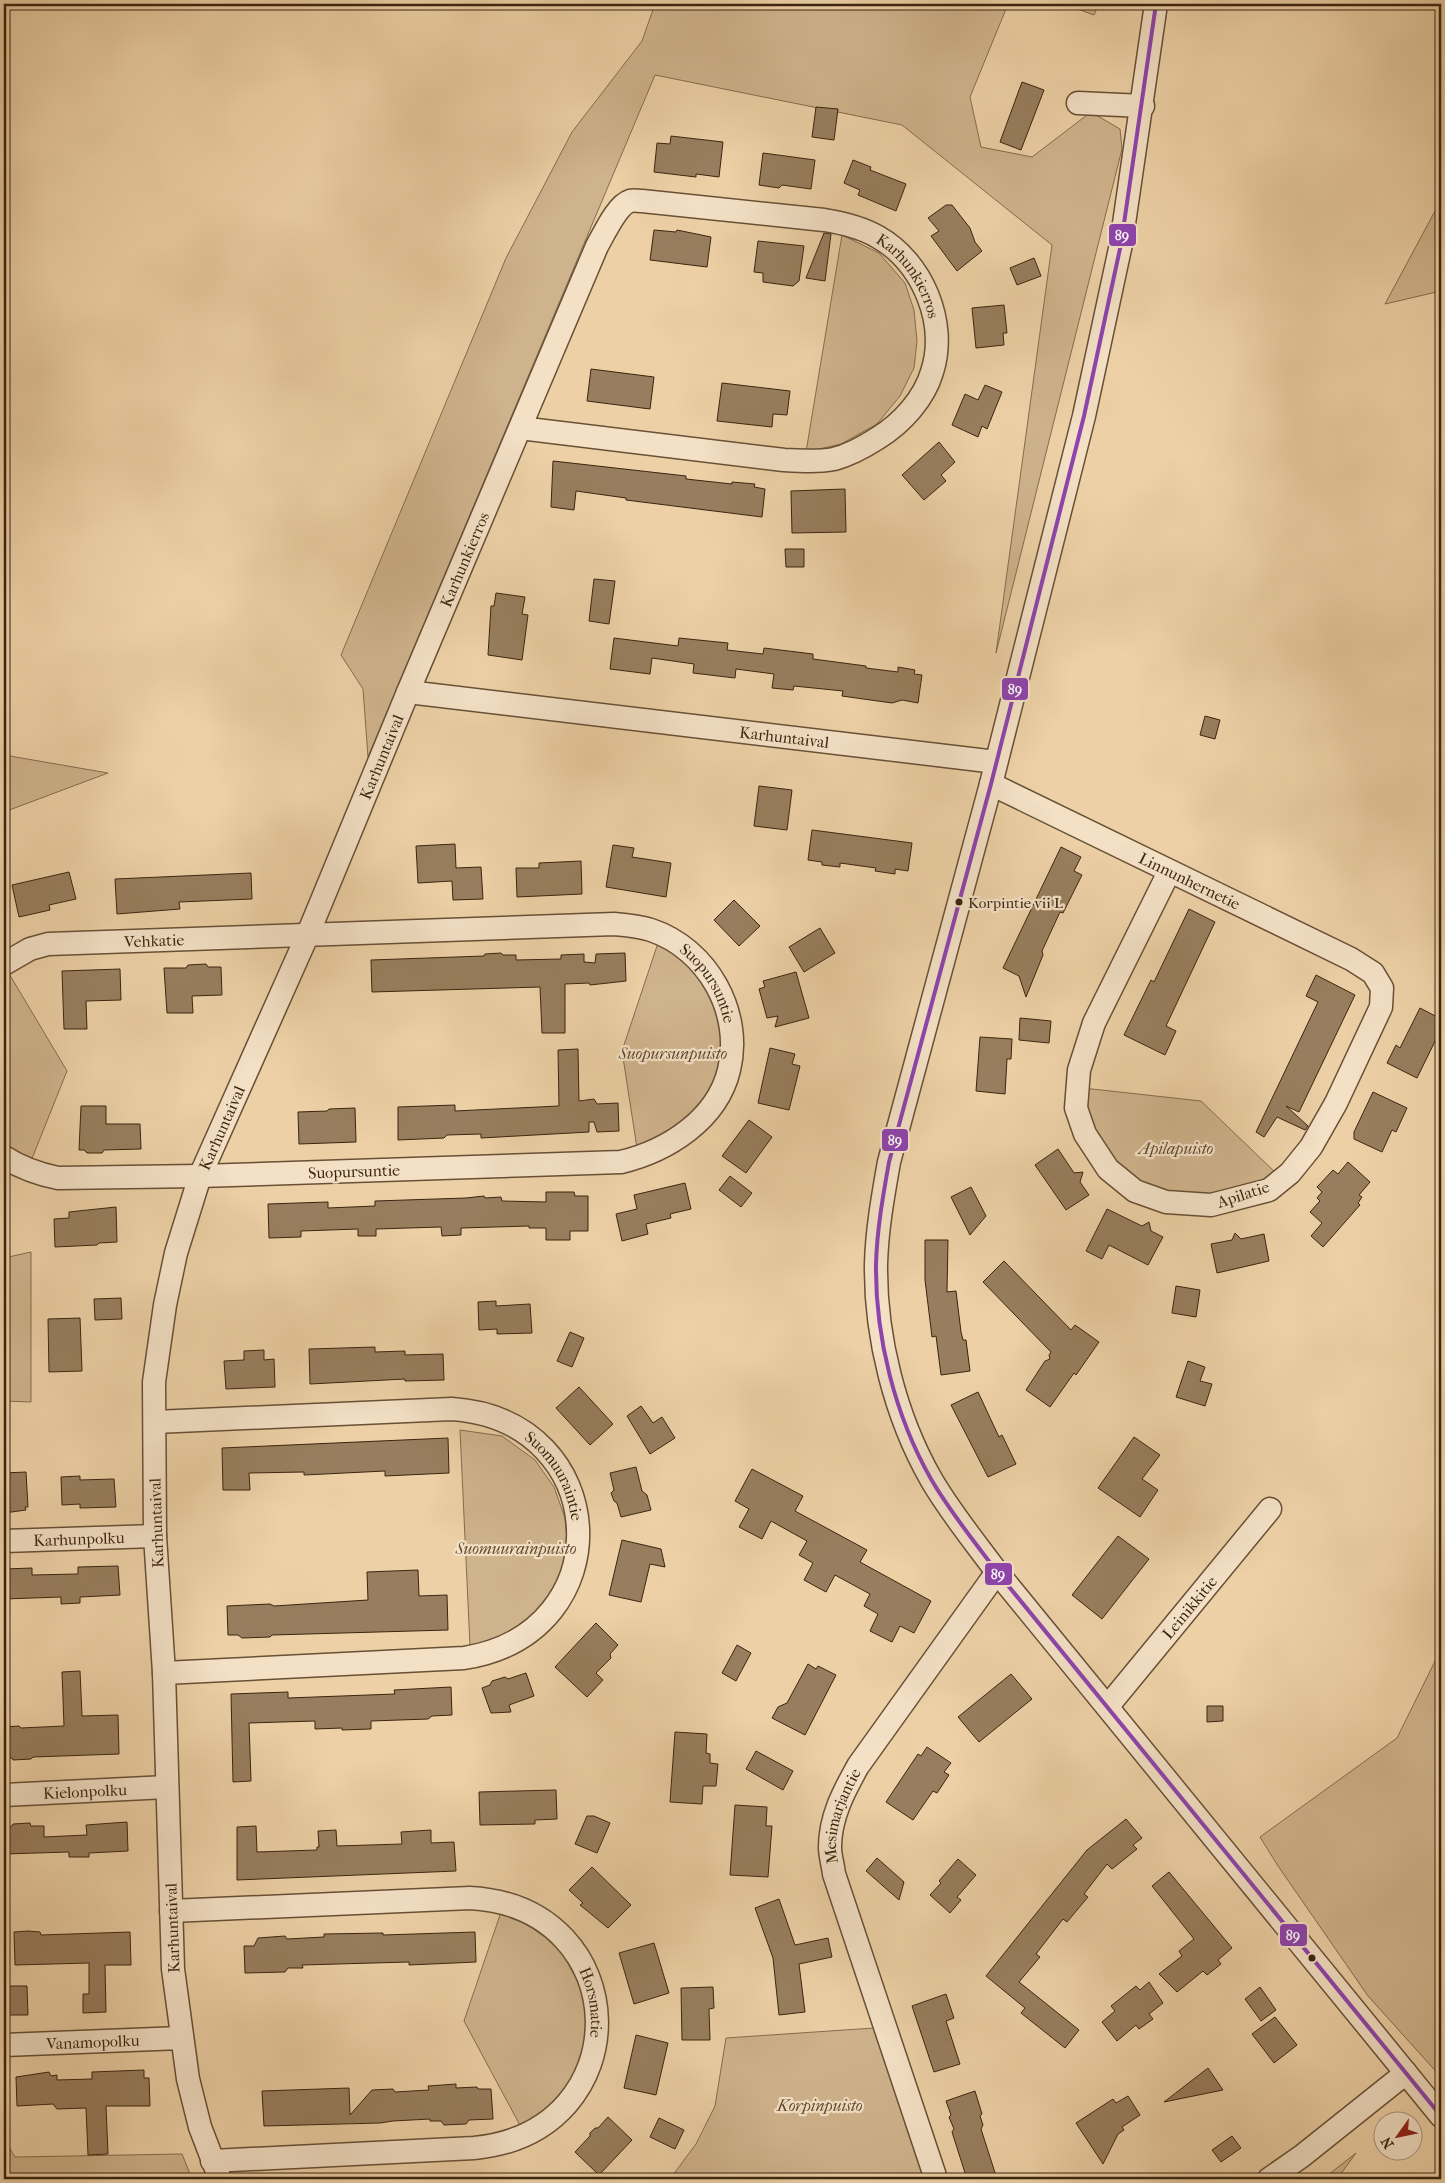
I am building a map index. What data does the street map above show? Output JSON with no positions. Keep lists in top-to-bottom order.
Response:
{
  "streets": {
    "street": [
      "Karhunkierros",
      "Karhuntaival",
      "Linnunhernetie",
      "Vehkatie",
      "Suopursuntie",
      "Apilatie",
      "Suomuuraintie",
      "Karhunpolku",
      "Leinikkitie",
      "Kielonpolku",
      "Mesimarjantie",
      "Horsmatie",
      "Vanamopolku"
    ]
  },
  "crossings": [
    ["Karhunkierros", "Karhuntaival"],
    ["Karhuntaival", "Vehkatie"],
    ["Karhuntaival", "Suopursuntie"],
    ["Karhuntaival", "Suomuuraintie"],
    ["Karhuntaival", "Karhunpolku"],
    ["Karhuntaival", "Kielonpolku"],
    ["Karhuntaival", "Horsmatie"],
    ["Karhuntaival", "Vanamopolku"],
    ["Linnunhernetie", "Apilatie"],
    ["Vehkatie", "Suopursuntie"]
  ],
  "parks": [
    "Suopursunpuisto",
    "Apilapuisto",
    "Suomuurainpuisto",
    "Korpinpuisto"
  ],
  "places": ["Korpintie vii L"],
  "lines": ["transit line 89"],
  "north": "bottom left"
}
